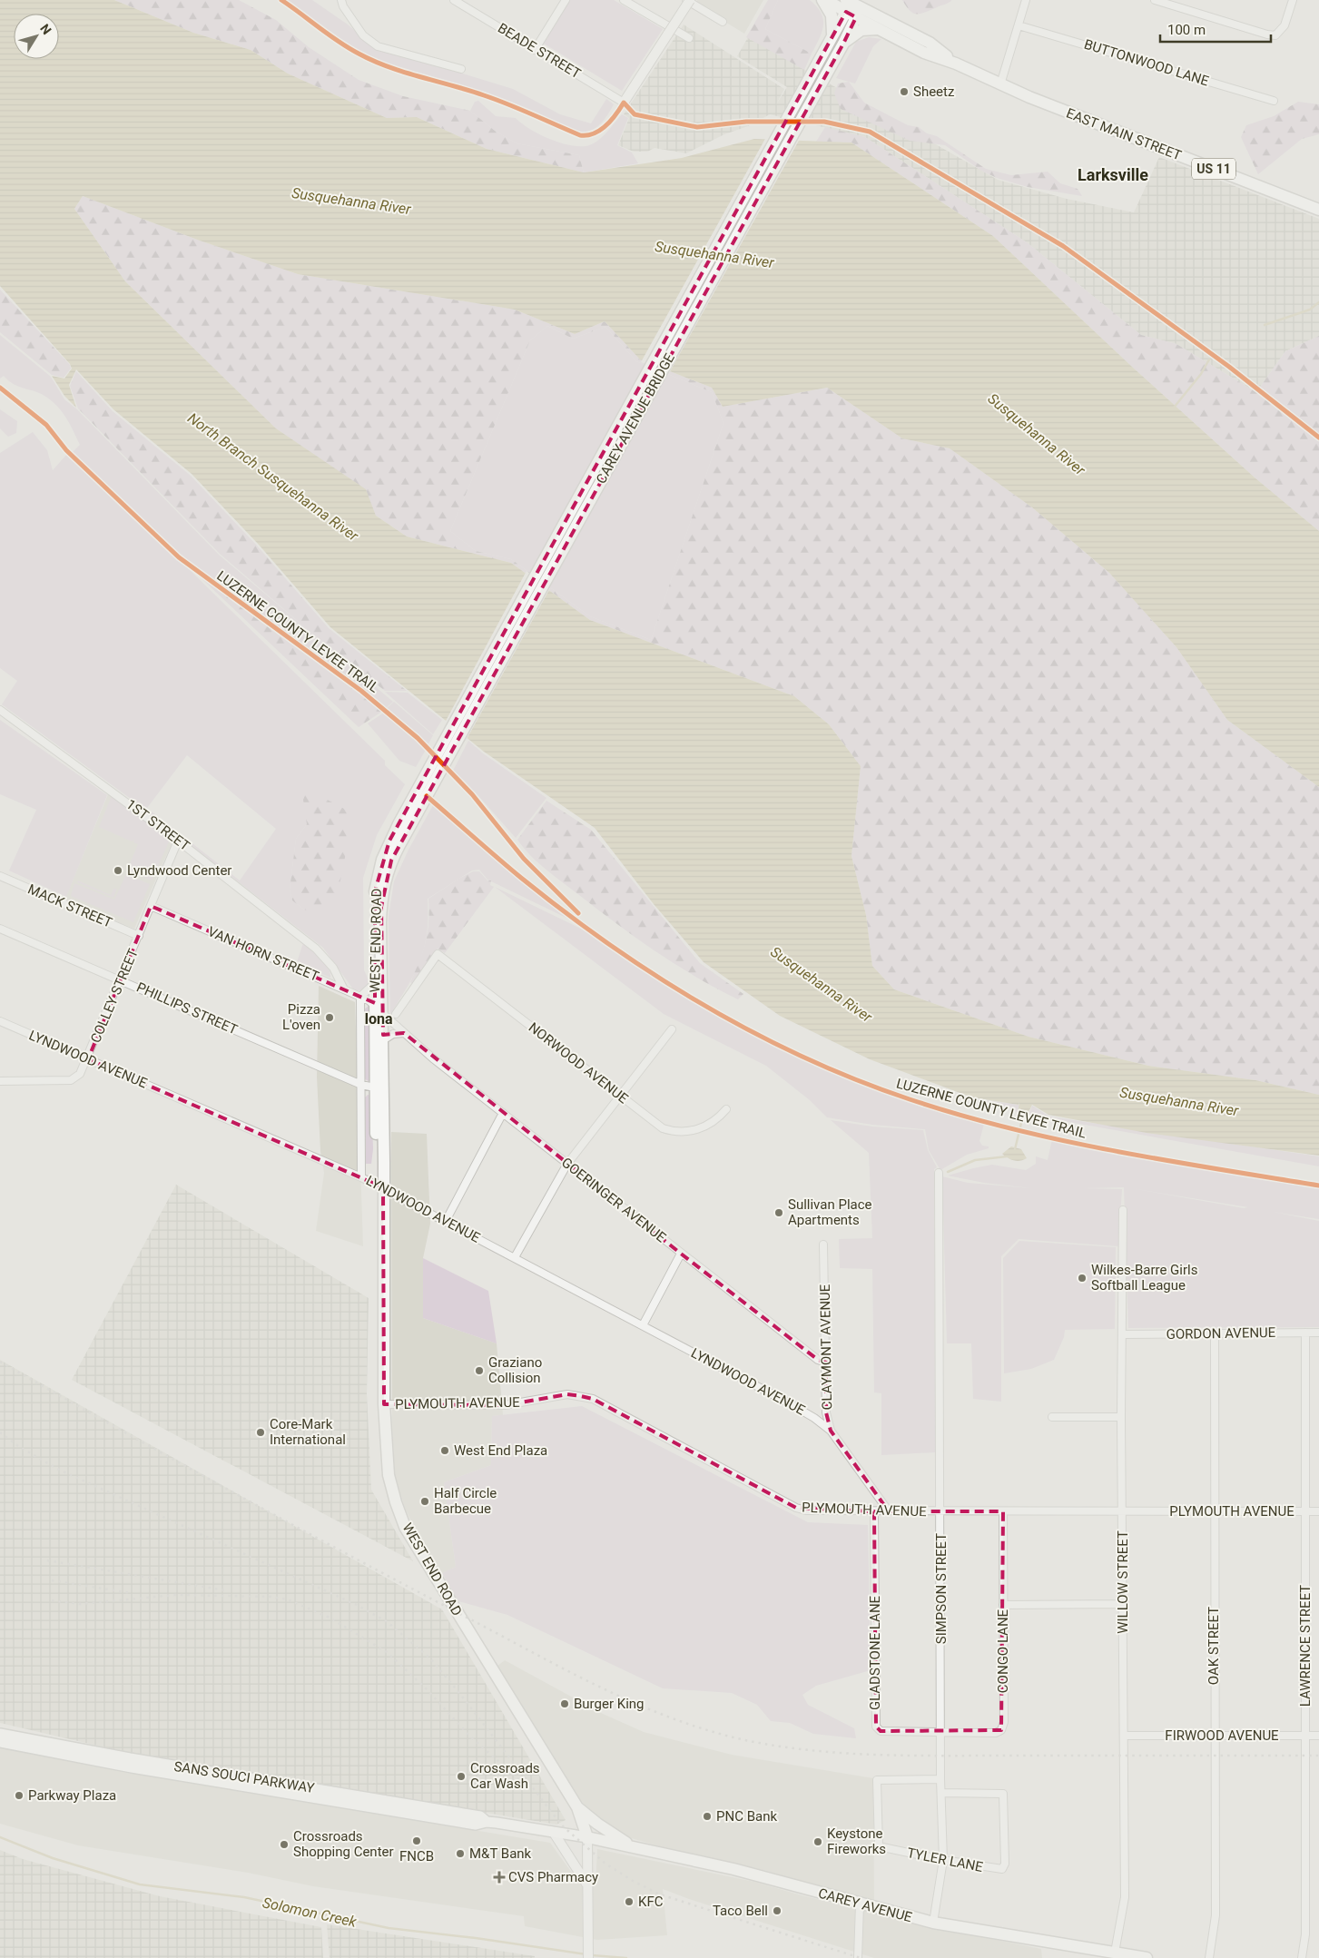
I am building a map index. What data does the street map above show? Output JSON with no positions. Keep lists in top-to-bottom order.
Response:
{
  "streets": {
    "main road": [
      "EAST MAIN STREET",
      "US 11",
      "CAREY AVENUE BRIDGE",
      "WEST END ROAD",
      "SANS SOUCI PARKWAY",
      "CAREY AVENUE"
    ],
    "street": [
      "BEADE STREET",
      "BUTTONWOOD LANE",
      "1ST STREET",
      "MACK STREET",
      "VAN HORN STREET",
      "COLLEY STREET",
      "PHILLIPS STREET",
      "LYNDWOOD AVENUE",
      "NORWOOD AVENUE",
      "GOERINGER AVENUE",
      "GORDON AVENUE",
      "CLAYMONT AVENUE",
      "PLYMOUTH AVENUE",
      "WILLOW STREET",
      "SIMPSON STREET",
      "OAK STREET",
      "LAWRENCE STREET",
      "CONGO LANE",
      "GLADSTONE LANE",
      "FIRWOOD AVENUE",
      "TYLER LANE"
    ],
    "cycle path": ["LUZERNE COUNTY LEVEE TRAIL"]
  },
  "crossings": [
    ["CAREY AVENUE BRIDGE", "WEST END ROAD"],
    ["1ST STREET", "VAN HORN STREET"],
    ["1ST STREET", "COLLEY STREET"],
    ["MACK STREET", "COLLEY STREET"],
    ["WEST END ROAD", "VAN HORN STREET"],
    ["WEST END ROAD", "PHILLIPS STREET"],
    ["WEST END ROAD", "LYNDWOOD AVENUE"],
    ["WEST END ROAD", "GOERINGER AVENUE"],
    ["WEST END ROAD", "PLYMOUTH AVENUE"],
    ["WEST END ROAD", "SANS SOUCI PARKWAY"],
    ["WEST END ROAD", "CAREY AVENUE"],
    ["VAN HORN STREET", "COLLEY STREET"],
    ["VAN HORN STREET", "GOERINGER AVENUE"],
    ["COLLEY STREET", "PHILLIPS STREET"],
    ["COLLEY STREET", "LYNDWOOD AVENUE"],
    ["LYNDWOOD AVENUE", "CLAYMONT AVENUE"],
    ["GOERINGER AVENUE", "CLAYMONT AVENUE"],
    ["GORDON AVENUE", "WILLOW STREET"],
    ["GORDON AVENUE", "OAK STREET"],
    ["GORDON AVENUE", "LAWRENCE STREET"],
    ["CLAYMONT AVENUE", "PLYMOUTH AVENUE"],
    ["PLYMOUTH AVENUE", "WILLOW STREET"],
    ["PLYMOUTH AVENUE", "SIMPSON STREET"],
    ["PLYMOUTH AVENUE", "OAK STREET"],
    ["PLYMOUTH AVENUE", "LAWRENCE STREET"],
    ["PLYMOUTH AVENUE", "CONGO LANE"],
    ["PLYMOUTH AVENUE", "GLADSTONE LANE"],
    ["WILLOW STREET", "FIRWOOD AVENUE"],
    ["WILLOW STREET", "CAREY AVENUE"],
    ["SIMPSON STREET", "CONGO LANE"],
    ["SIMPSON STREET", "GLADSTONE LANE"],
    ["SIMPSON STREET", "TYLER LANE"],
    ["SIMPSON STREET", "CAREY AVENUE"],
    ["OAK STREET", "FIRWOOD AVENUE"],
    ["LAWRENCE STREET", "FIRWOOD AVENUE"],
    ["CONGO LANE", "GLADSTONE LANE"],
    ["SANS SOUCI PARKWAY", "CAREY AVENUE"]
  ],
  "districts": ["Larksville", "Iona"],
  "water": ["Susquehanna River", "North Branch Susquehanna River", "Solomon Creek"],
  "places": {
    "other": [
      "Sheetz",
      "Lyndwood Center",
      "Pizza L'oven",
      "Sullivan Place Apartments",
      "Wilkes-Barre Girls Softball League",
      "Graziano Collision",
      "Core-Mark International",
      "West End Plaza",
      "Half Circle Barbecue",
      "Burger King",
      "Crossroads Car Wash",
      "Parkway Plaza",
      "PNC Bank",
      "FNCB",
      "Keystone Fireworks",
      "Crossroads Shopping Center",
      "M&T Bank",
      "KFC",
      "Taco Bell"
    ],
    "health": ["CVS Pharmacy"]
  },
  "scale_bar": "100 m",
  "north": "top right"
}
